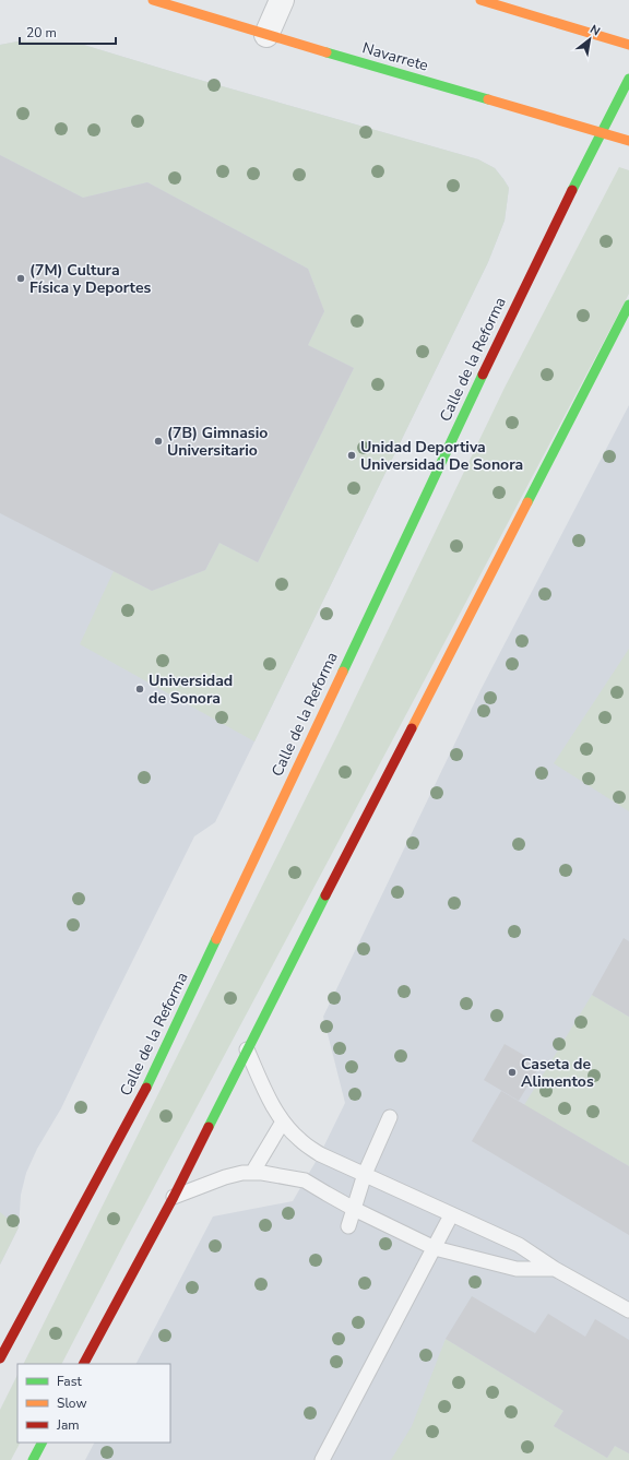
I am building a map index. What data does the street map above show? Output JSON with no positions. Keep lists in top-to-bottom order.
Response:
{
  "streets": {
    "main road": ["Navarrete", "Calle de la Reforma"]
  },
  "crossings": [
    ["Navarrete", "Calle de la Reforma"]
  ],
  "places": [
    "(7M) Cultura Física y Deportes",
    "(7B) Gimnasio Universitario",
    "Unidad Deportiva Universidad De Sonora",
    "Universidad de Sonora",
    "Caseta de Alimentos"
  ],
  "legend": ["Fast", "Slow", "Jam"],
  "scale_bar": "20 m",
  "north": "top right"
}
